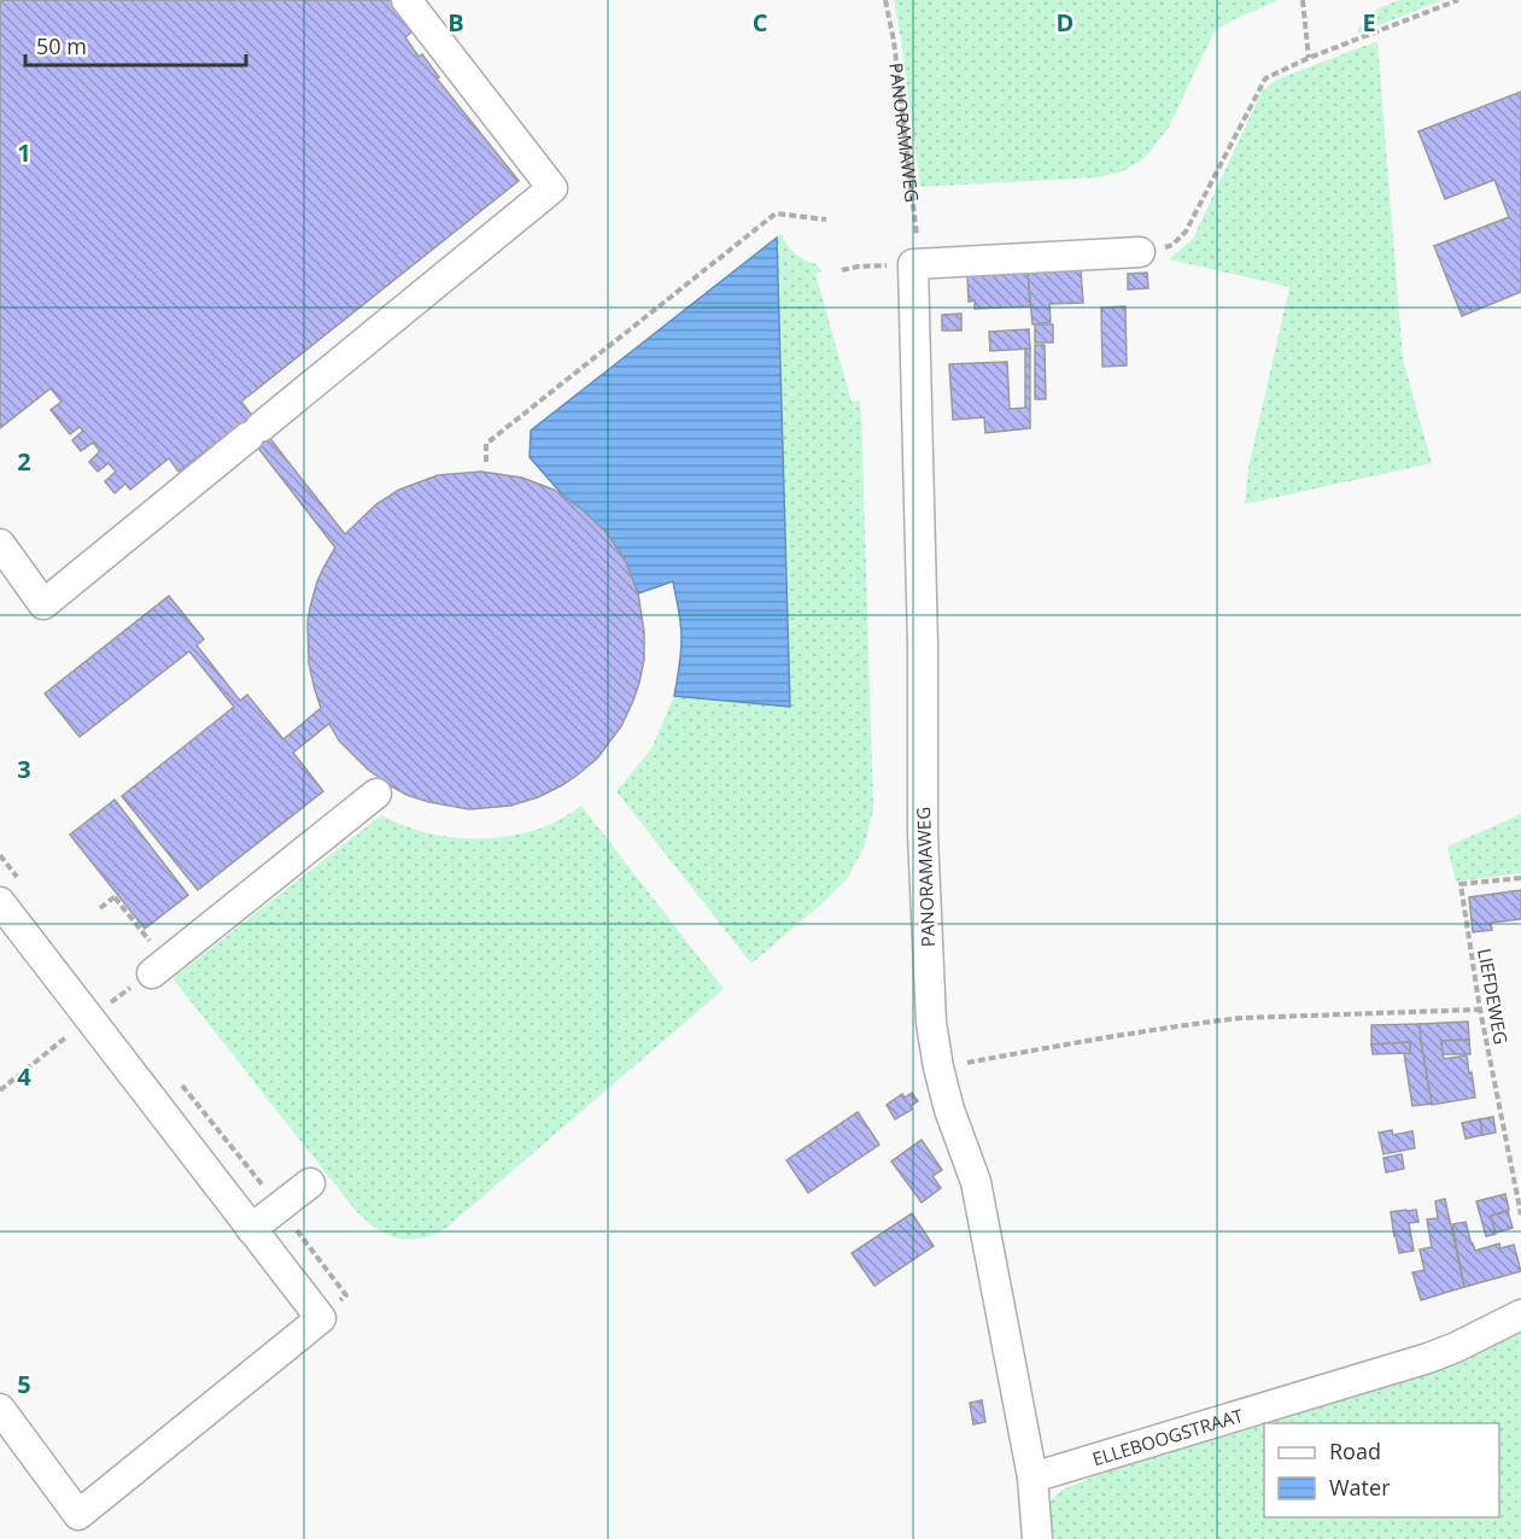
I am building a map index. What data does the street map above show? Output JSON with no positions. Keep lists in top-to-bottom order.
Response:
{
  "streets": {
    "street": ["PANORAMAWEG", "ELLEBOOGSTRAAT"],
    "path": ["LIEFDEWEG"]
  },
  "crossings": [
    ["PANORAMAWEG", "ELLEBOOGSTRAAT"]
  ],
  "legend": ["Road", "Water"],
  "scale_bar": "50 m",
  "grid": {
    "columns": [
      "B",
      "C",
      "D",
      "E"
    ],
    "rows": [
      "1",
      "2",
      "3",
      "4",
      "5"
    ]
  }
}
